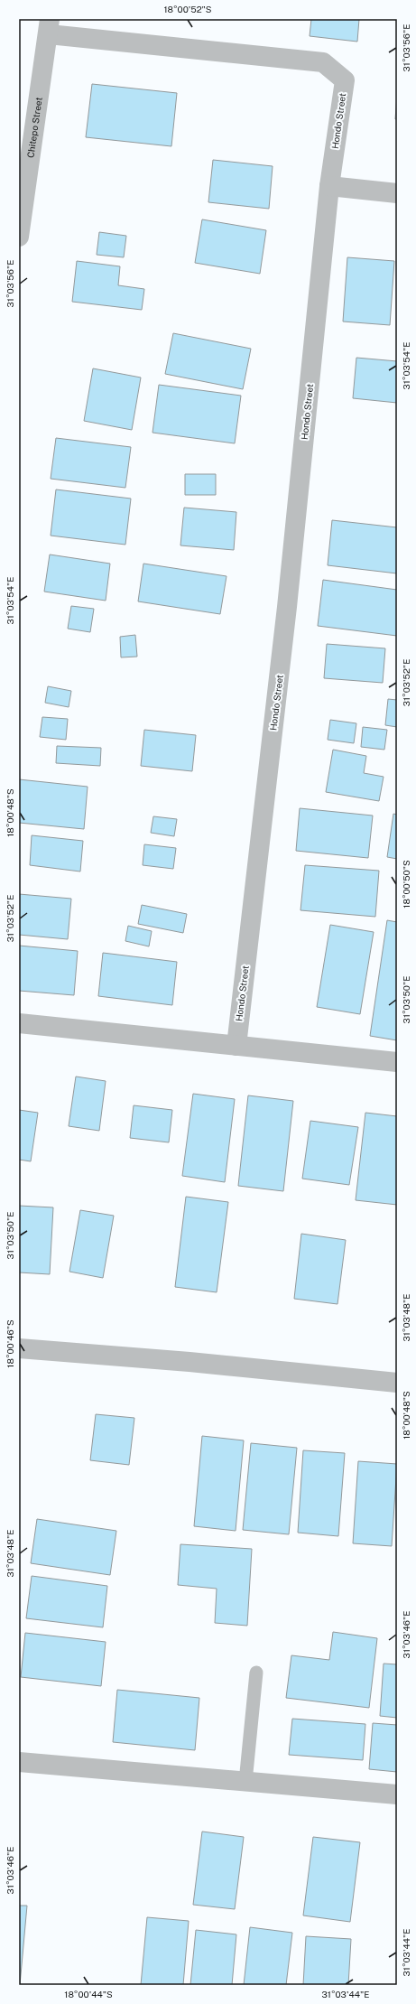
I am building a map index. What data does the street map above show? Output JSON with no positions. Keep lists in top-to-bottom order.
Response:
{
  "streets": {
    "street": ["Hondo Street", "Chitepo Street"]
  },
  "crossings": [
    ["Hondo Street", "Chitepo Street"]
  ],
  "coordinates": [
    "18°00'52\"S",
    "31°03'56\"E",
    "31°03'54\"E",
    "31°03'52\"E",
    "18°00'48\"S",
    "18°00'50\"S",
    "31°03'50\"E",
    "31°03'48\"E",
    "18°00'46\"S",
    "31°03'46\"E",
    "31°03'44\"E",
    "18°00'44\"S"
  ]
}
